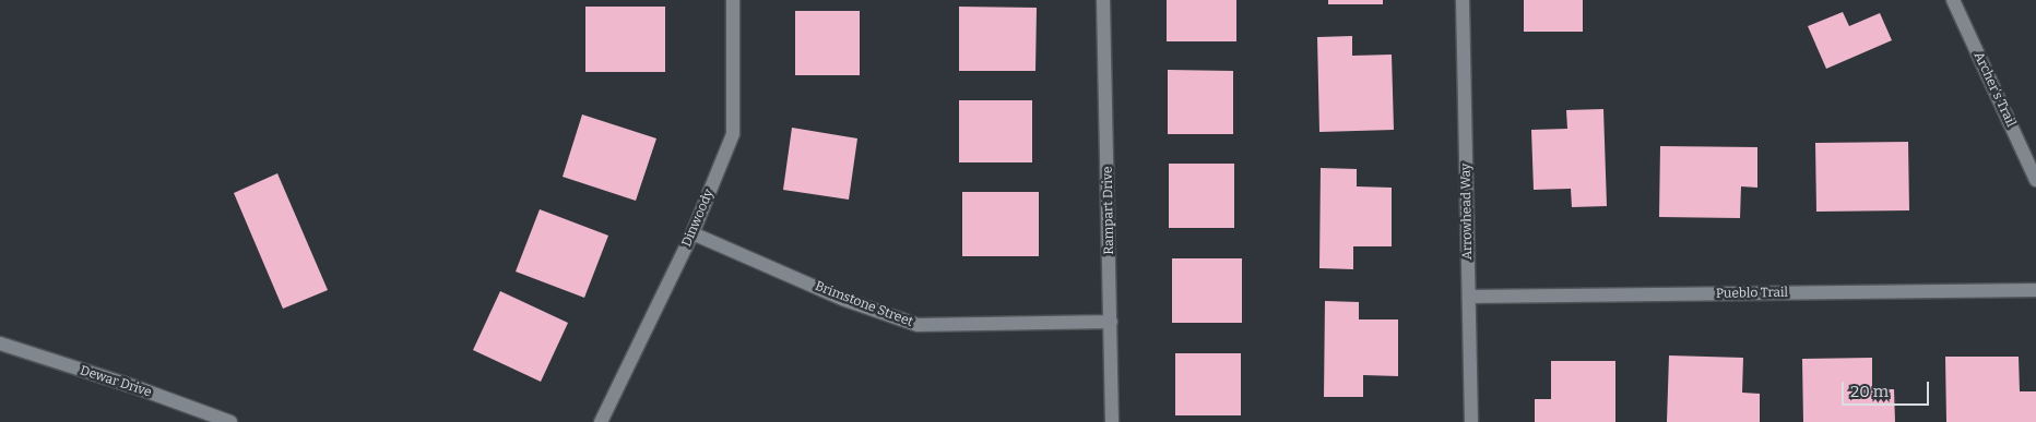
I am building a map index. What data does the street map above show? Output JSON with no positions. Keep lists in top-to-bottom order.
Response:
{
  "streets": {
    "street": [
      "Archer's Trail",
      "Rampart Drive",
      "Arrowhead Way",
      "Dinwoody",
      "Pueblo Trail",
      "Brimstone Street",
      "Dewar Drive"
    ]
  },
  "crossings": [
    ["Rampart Drive", "Brimstone Street"],
    ["Arrowhead Way", "Pueblo Trail"],
    ["Dinwoody", "Brimstone Street"]
  ],
  "scale_bar": "20 m"
}
